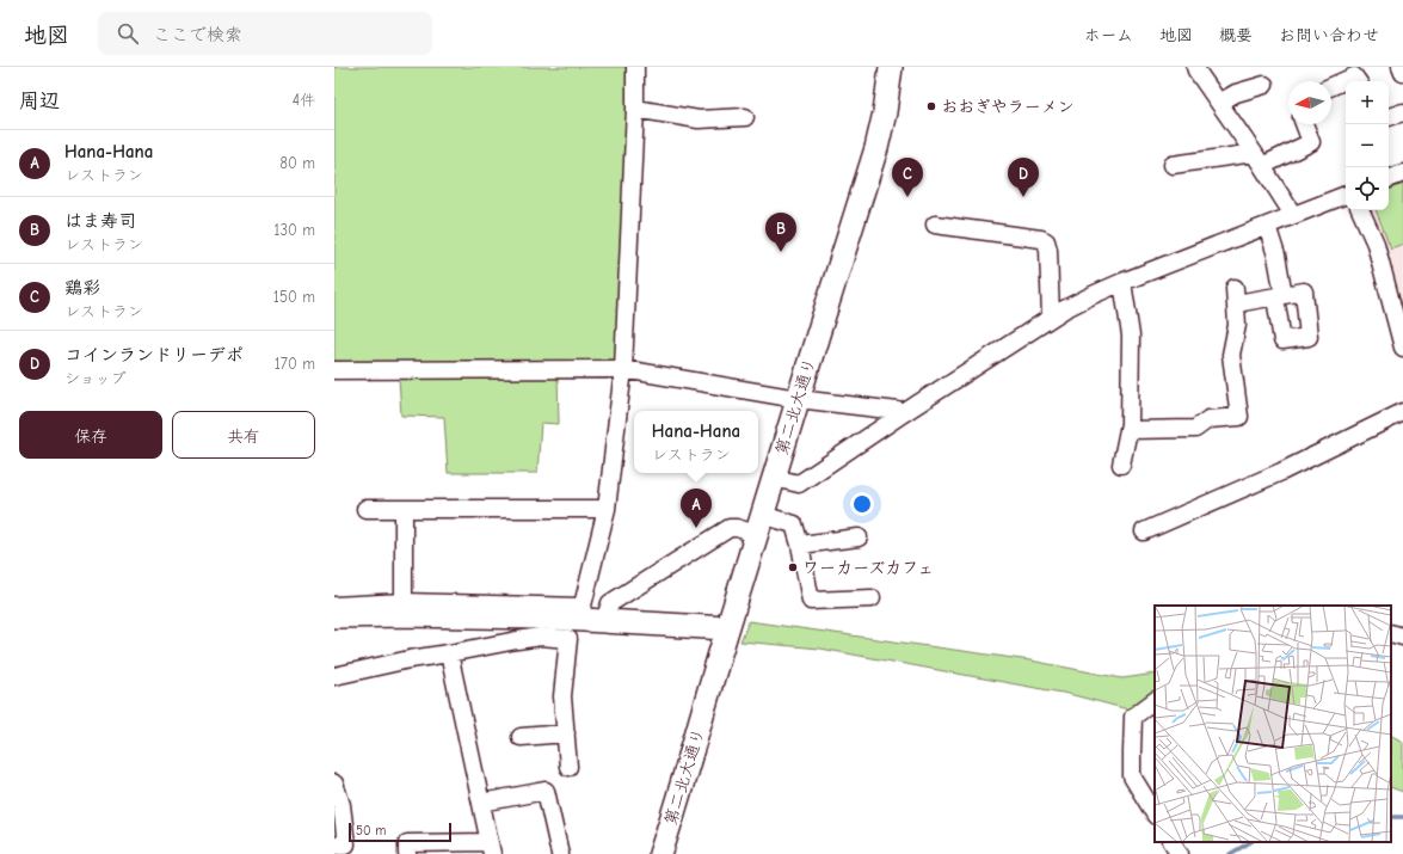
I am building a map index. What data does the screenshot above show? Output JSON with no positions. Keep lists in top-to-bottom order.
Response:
{
  "streets": {
    "street": ["第二北大通り"]
  },
  "places": ["おおぎやラーメン", "ワーカーズカフェ"],
  "scale_bar": "50 m",
  "north": "left",
  "page": {
    "header": "地図",
    "search": "ここで検索",
    "nav": [
      "ホーム",
      "地図",
      "概要",
      "お問い合わせ"
    ],
    "heading": ["周辺", "4件"],
    "map_buttons": ["+", "−"],
    "list": [
      {
        "mark": "A",
        "name": "Hana-Hana",
        "note": "レストラン",
        "value": "80 m"
      },
      {
        "mark": "B",
        "name": "はま寿司",
        "note": "レストラン",
        "value": "130 m"
      },
      {
        "mark": "C",
        "name": "鶏彩",
        "note": "レストラン",
        "value": "150 m"
      },
      {
        "mark": "D",
        "name": "コインランドリーデポ",
        "note": "ショップ",
        "value": "170 m"
      }
    ],
    "pins": [
      "C",
      "D",
      "B",
      "A"
    ],
    "buttons": ["保存", "共有"],
    "popup": ["Hana-Hana", "レストラン"],
    "scale": "50 m"
  }
}
